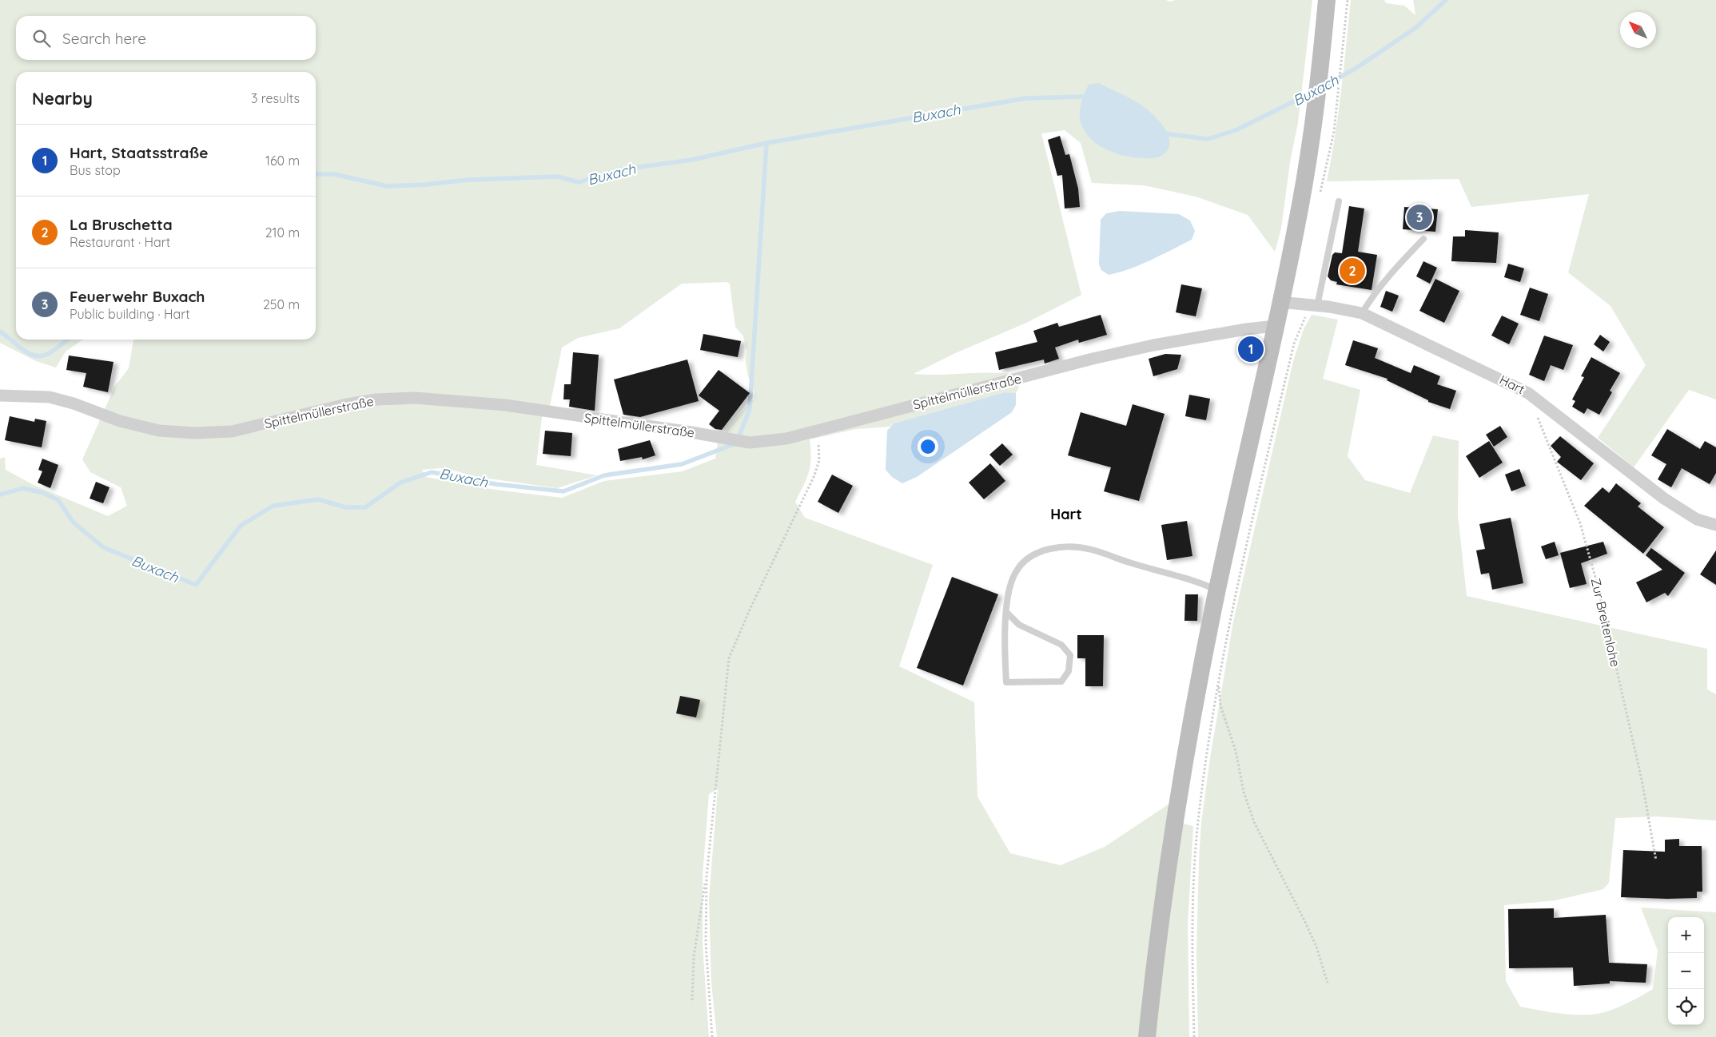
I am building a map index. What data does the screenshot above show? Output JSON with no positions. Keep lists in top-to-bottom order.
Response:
{
  "streets": {
    "street": ["Hart", "Spittelmüllerstraße"],
    "path": ["Zur Breitenlohe"]
  },
  "crossings": [
    ["Hart", "Zur Breitenlohe"]
  ],
  "districts": ["Hart"],
  "water": ["Buxach"],
  "north": "top left",
  "page": {
    "search": "Search here",
    "heading": ["Nearby", "3 results"],
    "list": [
      {
        "mark": "1",
        "name": "Hart, Staatsstraße",
        "note": "Bus stop",
        "value": "160 m"
      },
      {
        "mark": "2",
        "name": "La Bruschetta",
        "note": "Restaurant · Hart",
        "value": "210 m"
      },
      {
        "mark": "3",
        "name": "Feuerwehr Buxach",
        "note": "Public building · Hart",
        "value": "250 m"
      }
    ],
    "pins": ["3", "2", "1"],
    "map_buttons": ["+", "−"]
  }
}
